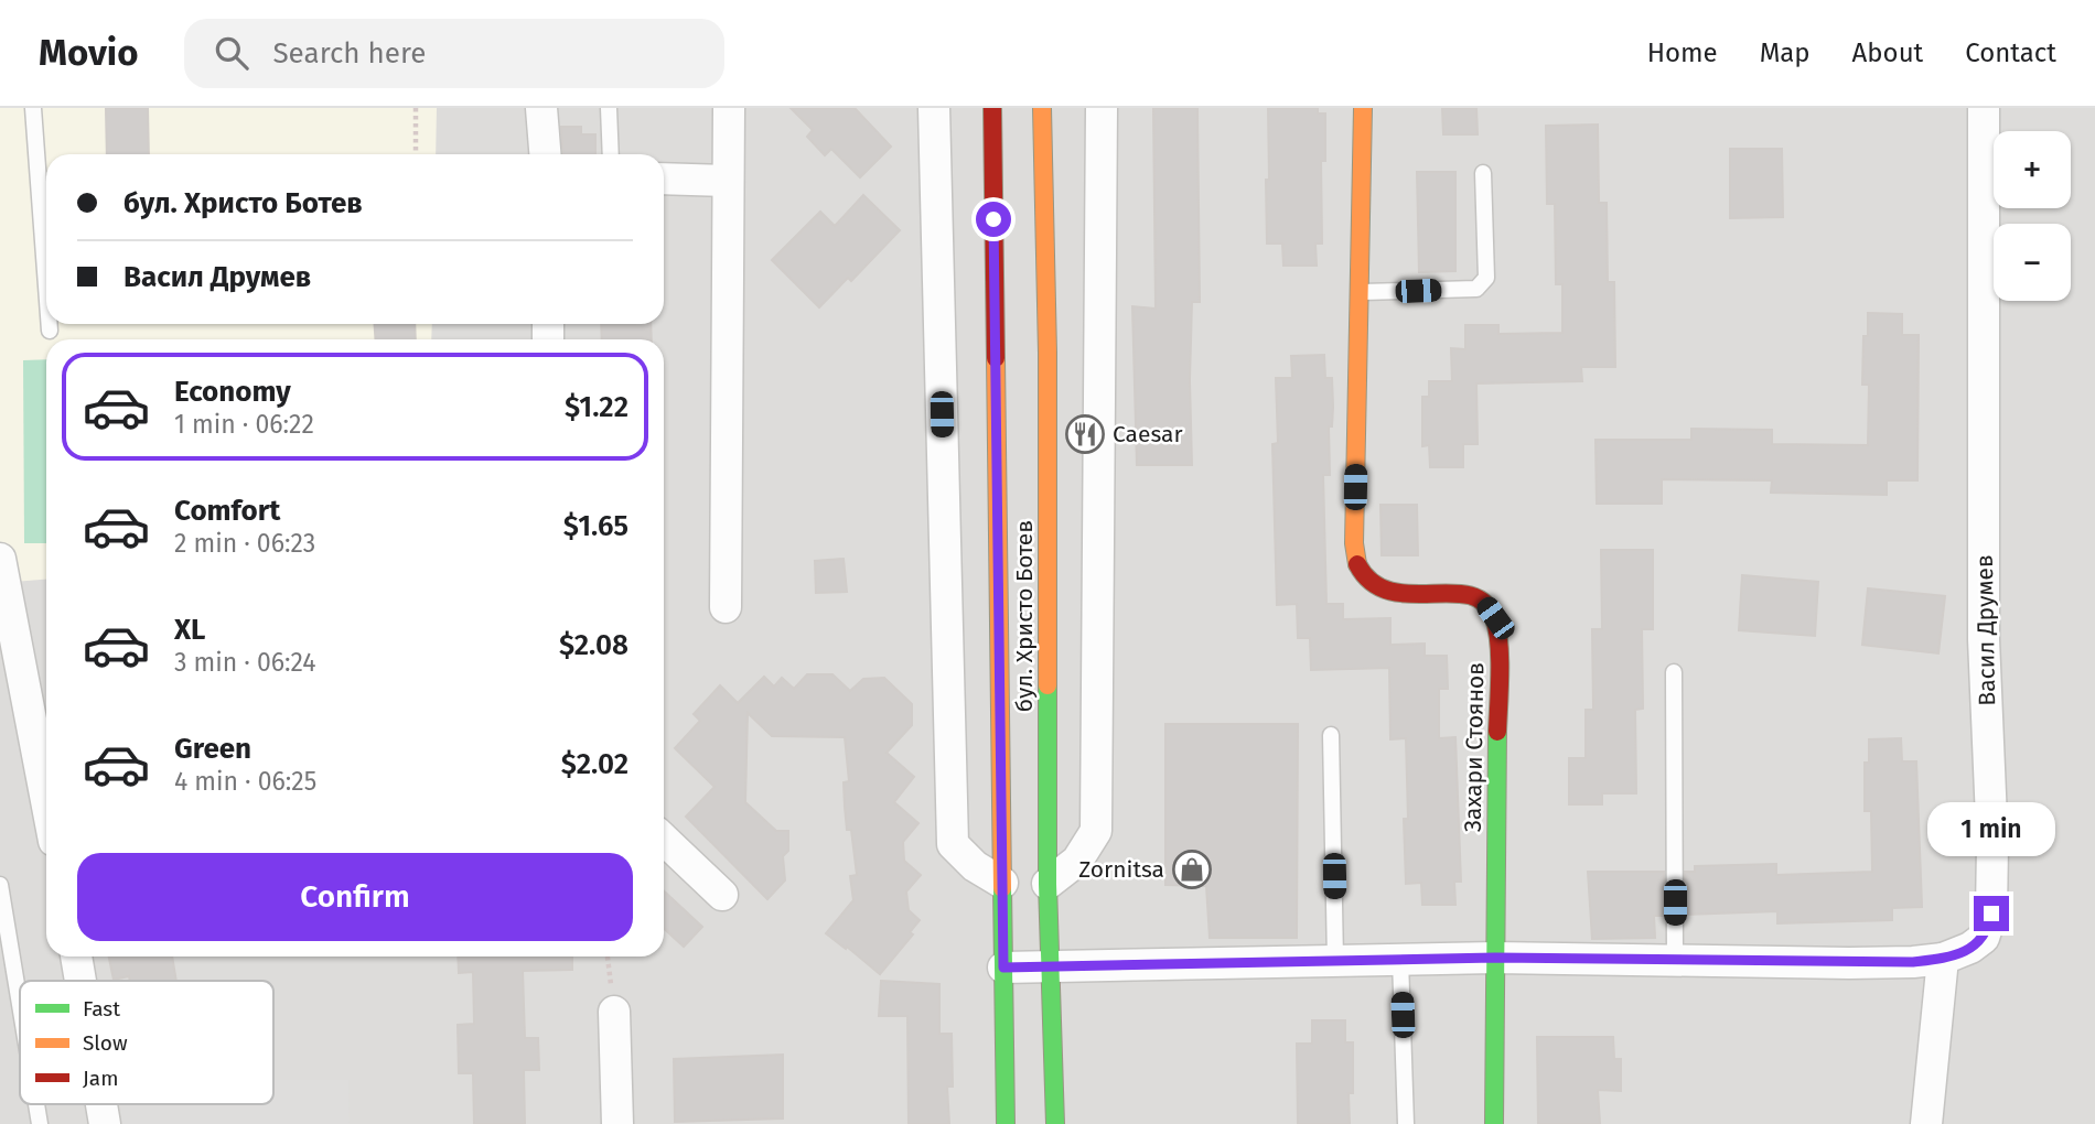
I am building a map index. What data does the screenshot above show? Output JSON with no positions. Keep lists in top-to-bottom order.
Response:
{
  "streets": {
    "main road": ["бул. Христо Ботев", "Захари Стоянов"],
    "street": ["Васил Друмев"]
  },
  "places": {
    "restaurant": ["Caesar"],
    "shop": ["Zornitsa"]
  },
  "legend": ["Fast", "Slow", "Jam"],
  "page": {
    "header": "Movio",
    "search": "Search here",
    "nav": [
      "Home",
      "Map",
      "About",
      "Contact"
    ],
    "map_buttons": ["+", "−"],
    "banner": ["бул. Христо Ботев", "Васил Друмев"],
    "list": [
      {
        "name": "Economy",
        "note": "1 min · 06:22",
        "value": "$1.22"
      },
      {
        "name": "Comfort",
        "note": "2 min · 06:23",
        "value": "$1.65"
      },
      {
        "name": "XL",
        "note": "3 min · 06:24",
        "value": "$2.08"
      },
      {
        "name": "Green",
        "note": "4 min · 06:25",
        "value": "$2.02"
      }
    ],
    "bubble": "1 min",
    "buttons": "Confirm"
  }
}
